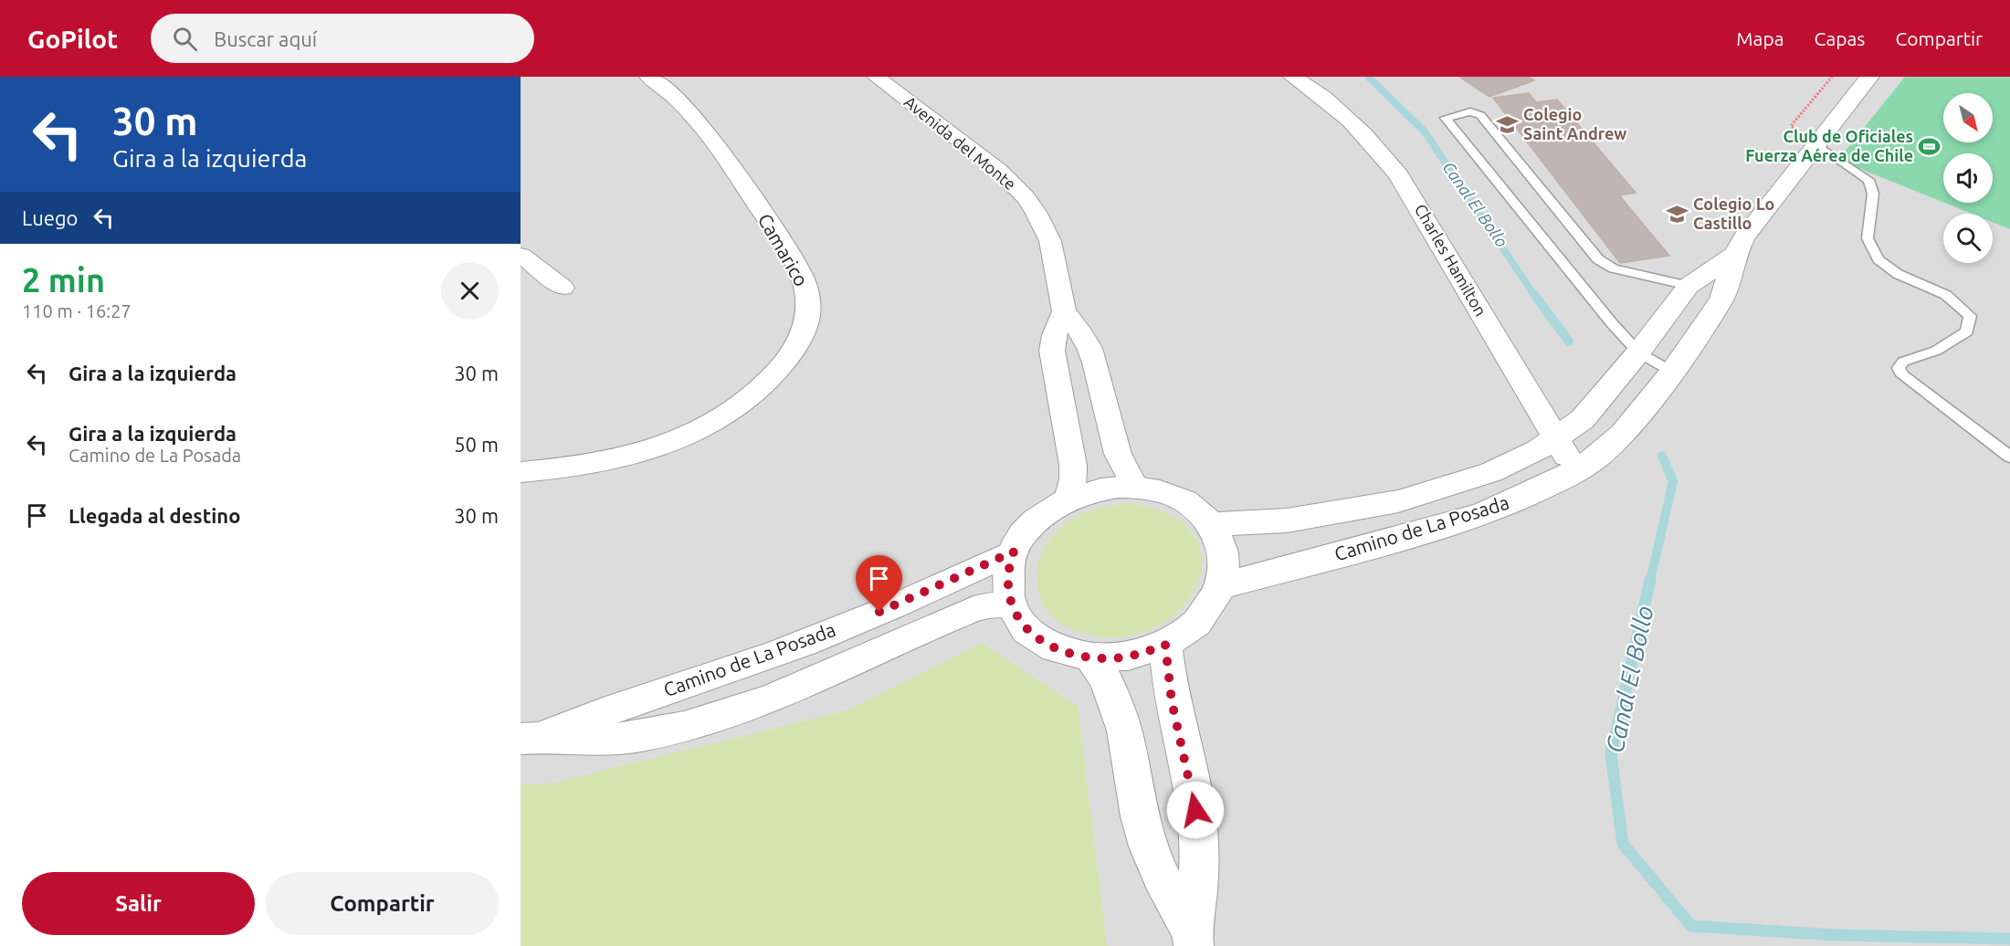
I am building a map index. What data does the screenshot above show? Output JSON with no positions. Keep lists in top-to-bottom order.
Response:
{
  "streets": {
    "street": [
      "Avenida del Monte",
      "Camarico",
      "Charles Hamilton",
      "Camino de La Posada"
    ]
  },
  "crossings": [
    ["Avenida del Monte", "Camino de La Posada"],
    ["Charles Hamilton", "Camino de La Posada"]
  ],
  "water": ["Canal El Bollo"],
  "places": {
    "school or university": ["Colegio Saint Andrew", "Colegio Lo Castillo"],
    "sports": ["Club de Oficiales Fuerza Aérea de Chile"]
  },
  "north": "bottom right",
  "page": {
    "header": "GoPilot",
    "search": "Buscar aquí",
    "nav": ["Mapa", "Capas", "Compartir"],
    "turn": ["30 m", "Gira a la izquierda"],
    "then": "Luego",
    "heading": ["2 min", "110 m · 16:27"],
    "list": [
      {
        "name": "Gira a la izquierda",
        "value": "30 m"
      },
      {
        "name": "Gira a la izquierda",
        "note": "Camino de La Posada",
        "value": "50 m"
      },
      {
        "name": "Llegada al destino",
        "value": "30 m"
      }
    ],
    "buttons": ["Salir", "Compartir"]
  }
}
